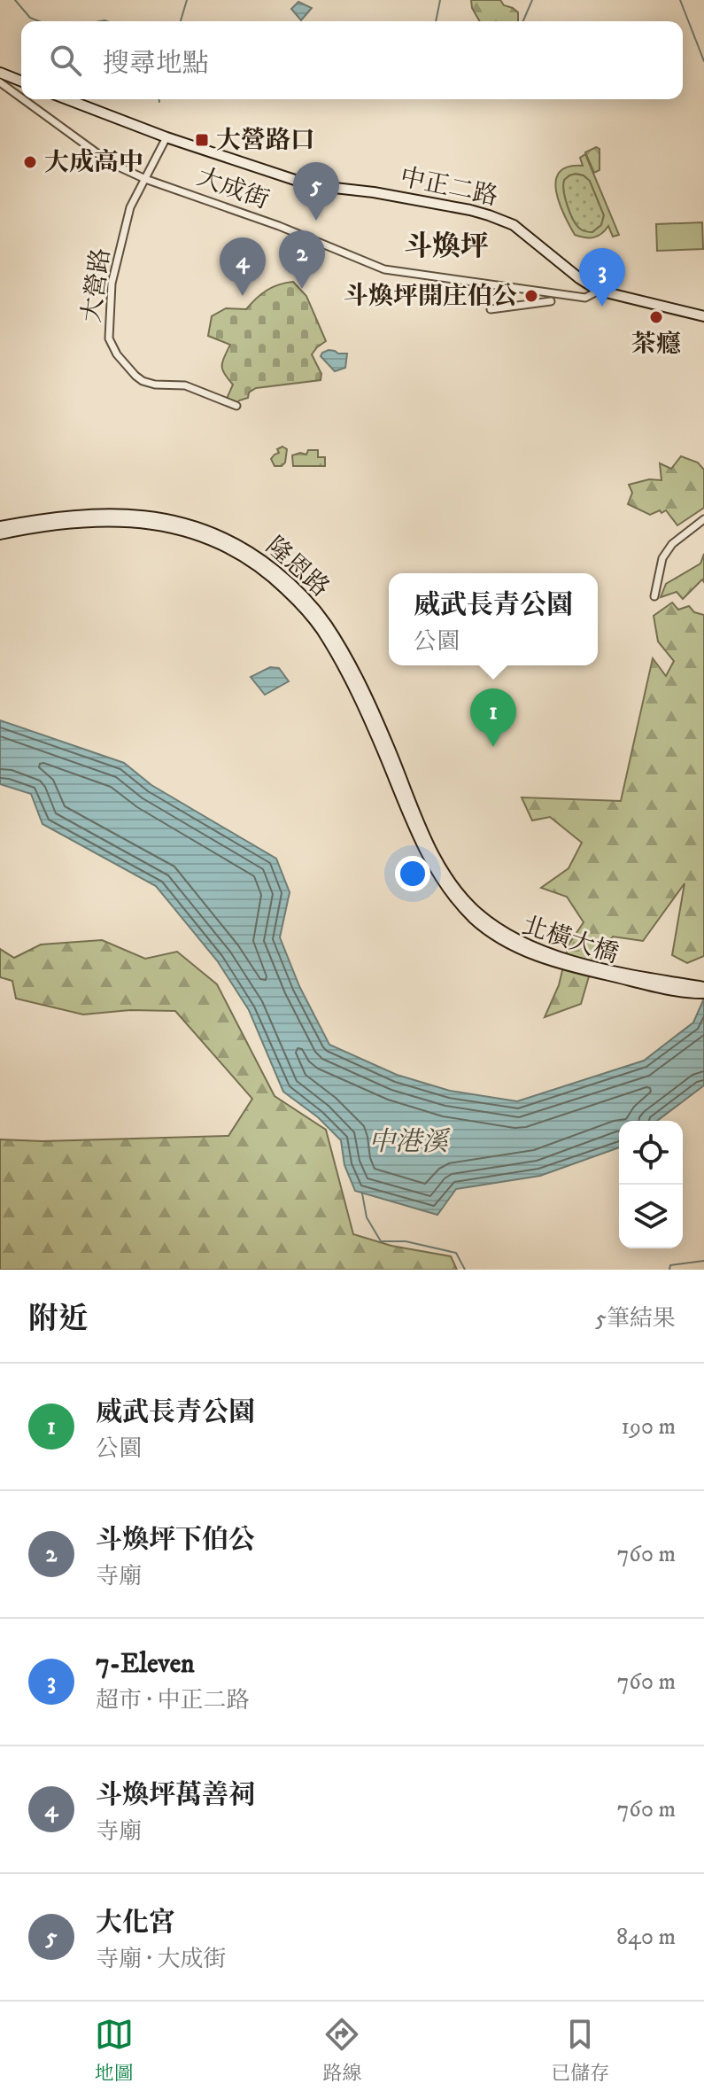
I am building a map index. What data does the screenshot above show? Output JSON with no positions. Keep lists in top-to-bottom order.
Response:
{
  "streets": {
    "main road": ["中正二路", "隆恩路", "北橫大橋"],
    "street": ["大成街", "大營路"]
  },
  "crossings": [
    ["中正二路", "大成街"],
    ["中正二路", "大營路"],
    ["大成街", "大營路"],
    ["隆恩路", "北橫大橋"]
  ],
  "districts": ["斗煥坪"],
  "water": ["中港溪"],
  "places": {
    "transit": ["大營路口"],
    "other": ["大成高中", "斗煥坪開庄伯公", "茶癮"]
  },
  "page": {
    "search": "搜尋地點",
    "pins": [
      "5",
      "2",
      "4",
      "3",
      "1"
    ],
    "popup": ["威武長青公園", "公園"],
    "heading": ["附近", "5筆結果"],
    "list": [
      {
        "mark": "1",
        "name": "威武長青公園",
        "note": "公園",
        "value": "190 m"
      },
      {
        "mark": "2",
        "name": "斗煥坪下伯公",
        "note": "寺廟",
        "value": "760 m"
      },
      {
        "mark": "3",
        "name": "7-Eleven",
        "note": "超市 · 中正二路",
        "value": "760 m"
      },
      {
        "mark": "4",
        "name": "斗煥坪萬善祠",
        "note": "寺廟",
        "value": "760 m"
      },
      {
        "mark": "5",
        "name": "大化宮",
        "note": "寺廟 · 大成街",
        "value": "840 m"
      }
    ],
    "nav": ["地圖", "路線", "已儲存"]
  }
}
